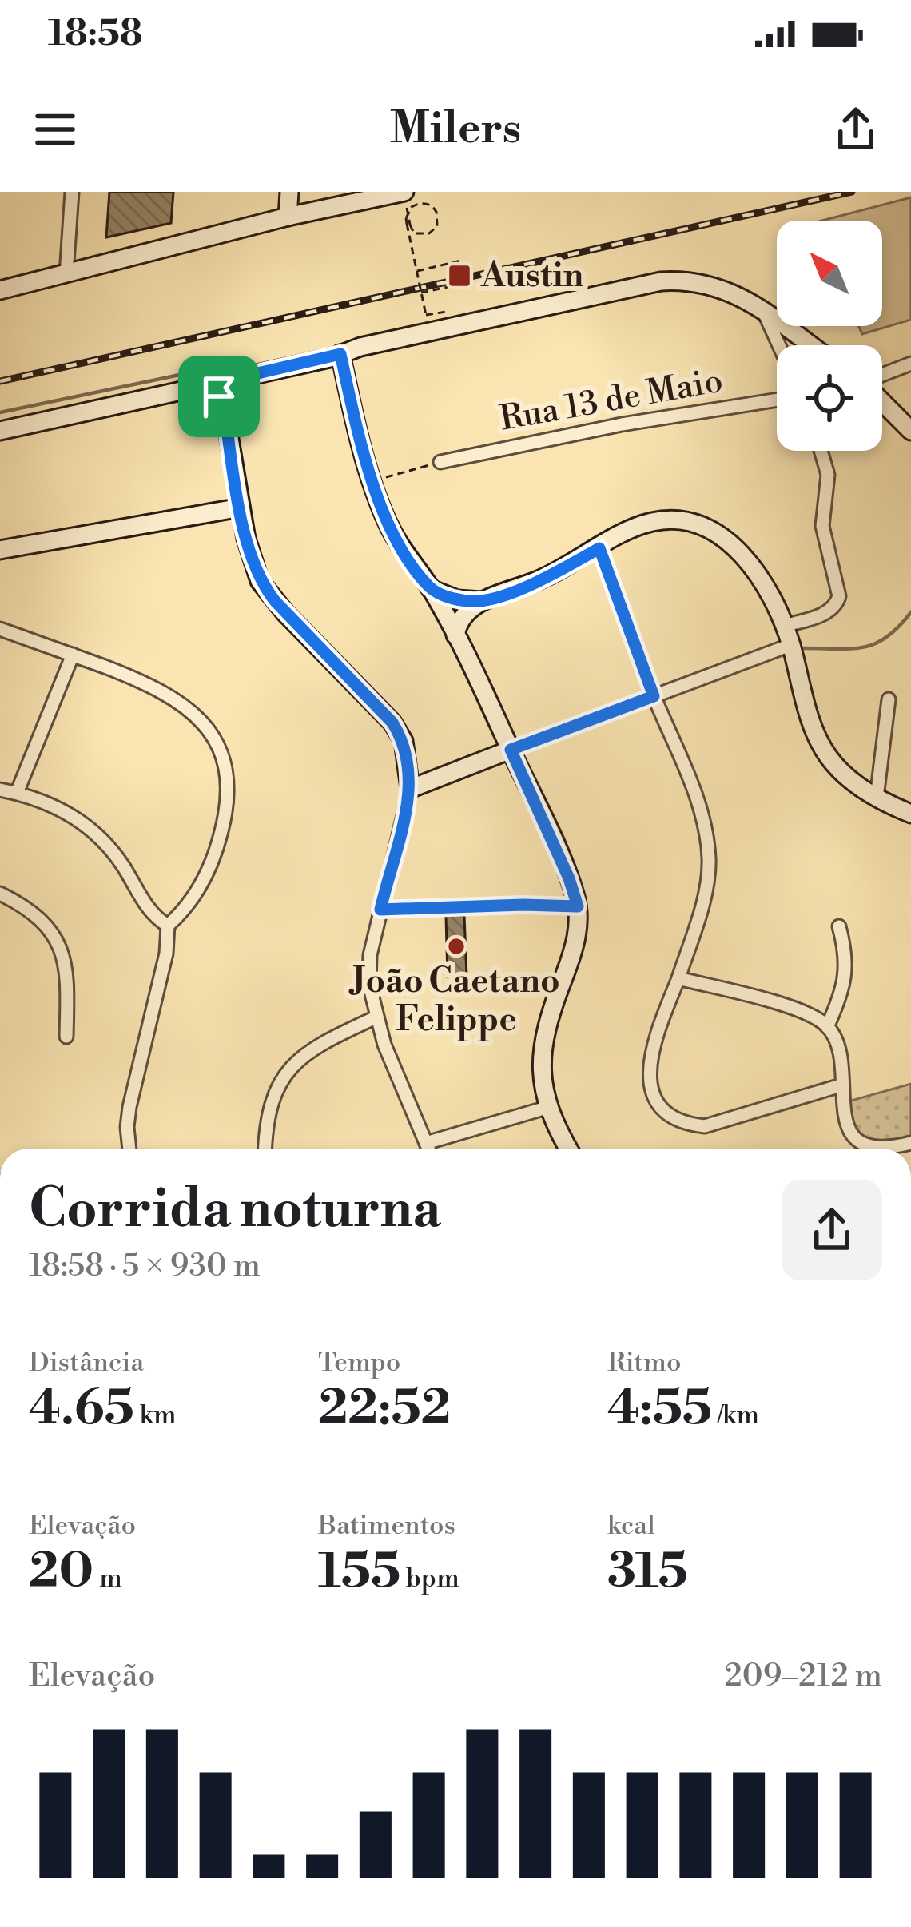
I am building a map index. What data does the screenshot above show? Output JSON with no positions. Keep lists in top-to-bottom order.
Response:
{
  "streets": {
    "street": ["Rua 13 de Maio"]
  },
  "places": {
    "transit": ["Austin"],
    "other": ["João Caetano Felippe"]
  },
  "north": "top left",
  "page": {
    "status": "18:58",
    "header": "Milers",
    "heading": ["Corrida noturna", "18:58 · 5 × 930 m"],
    "stats": [
      ["Distância", "4.65 km"],
      ["Tempo", "22:52"],
      ["Ritmo", "4:55 /km"],
      ["Elevação", "20 m"],
      ["Batimentos", "155 bpm"],
      ["kcal", "315"]
    ],
    "chart": ["Elevação", "209–212 m"]
  }
}
